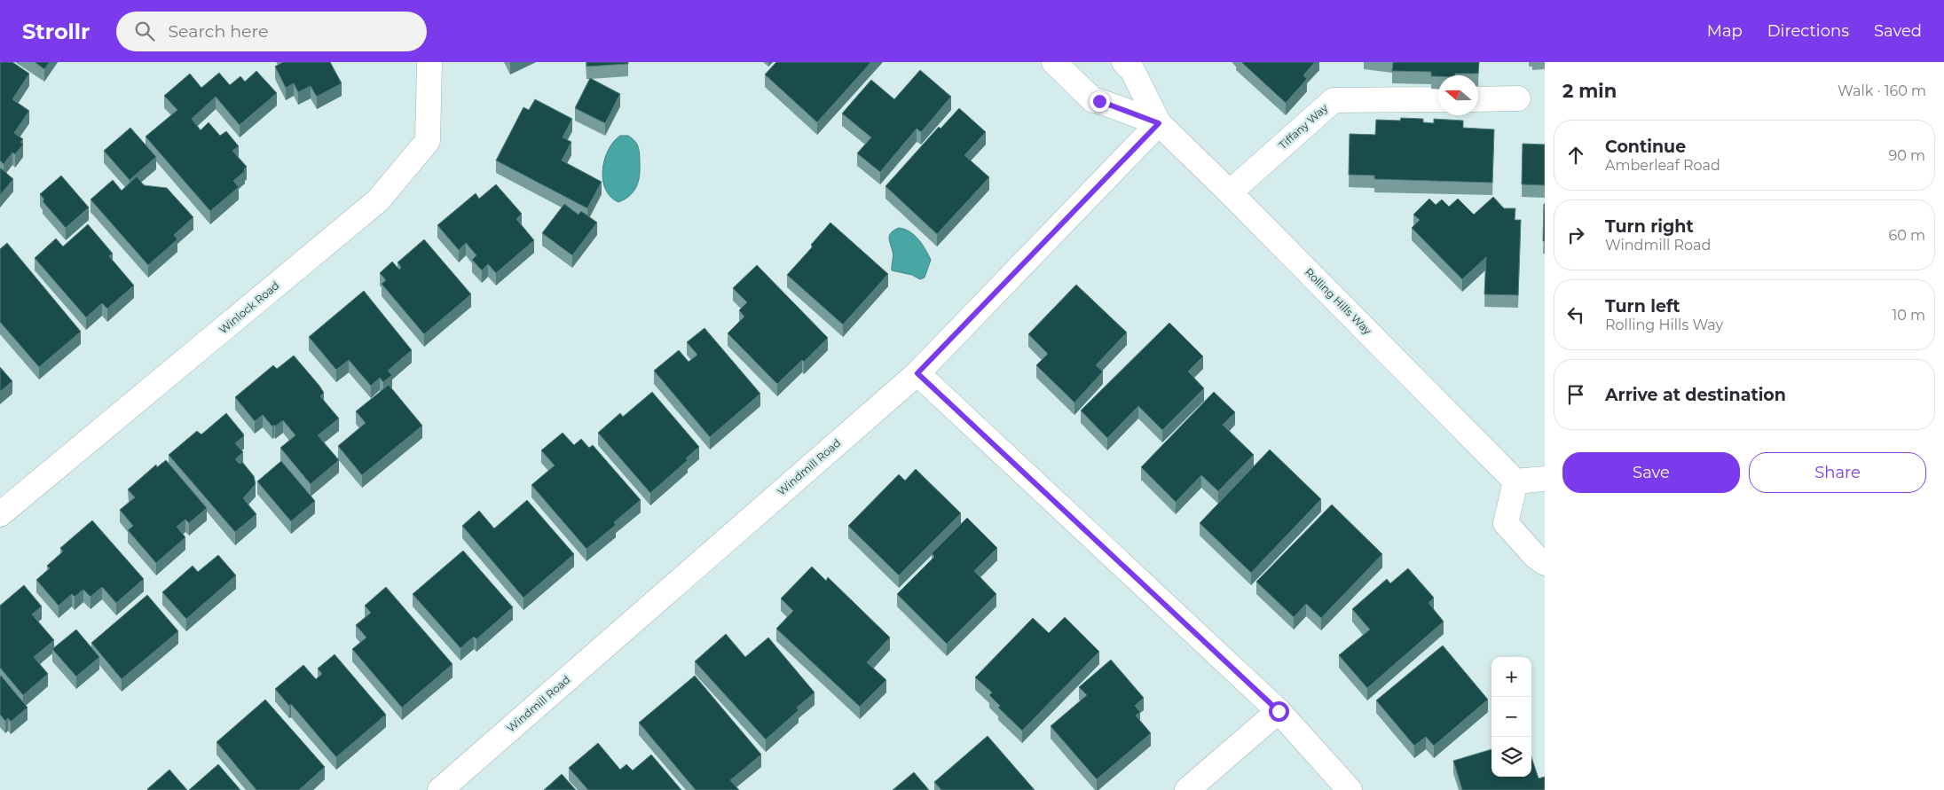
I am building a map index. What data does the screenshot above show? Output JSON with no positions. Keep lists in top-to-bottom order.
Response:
{
  "streets": {
    "street": [
      "Tiffany Way",
      "Rolling Hills Way",
      "Winlock Road",
      "Windmill Road"
    ]
  },
  "crossings": [
    ["Tiffany Way", "Rolling Hills Way"],
    ["Rolling Hills Way", "Windmill Road"]
  ],
  "north": "left",
  "page": {
    "header": "Strollr",
    "search": "Search here",
    "nav": ["Map", "Directions", "Saved"],
    "heading": ["2 min", "Walk · 160 m"],
    "list": [
      ["Continue", "Amberleaf Road", "90 m"],
      ["Turn right", "Windmill Road", "60 m"],
      ["Turn left", "Rolling Hills Way", "10 m"],
      "Arrive at destination"
    ],
    "buttons": ["Save", "Share"],
    "map_buttons": ["+", "−"]
  }
}
